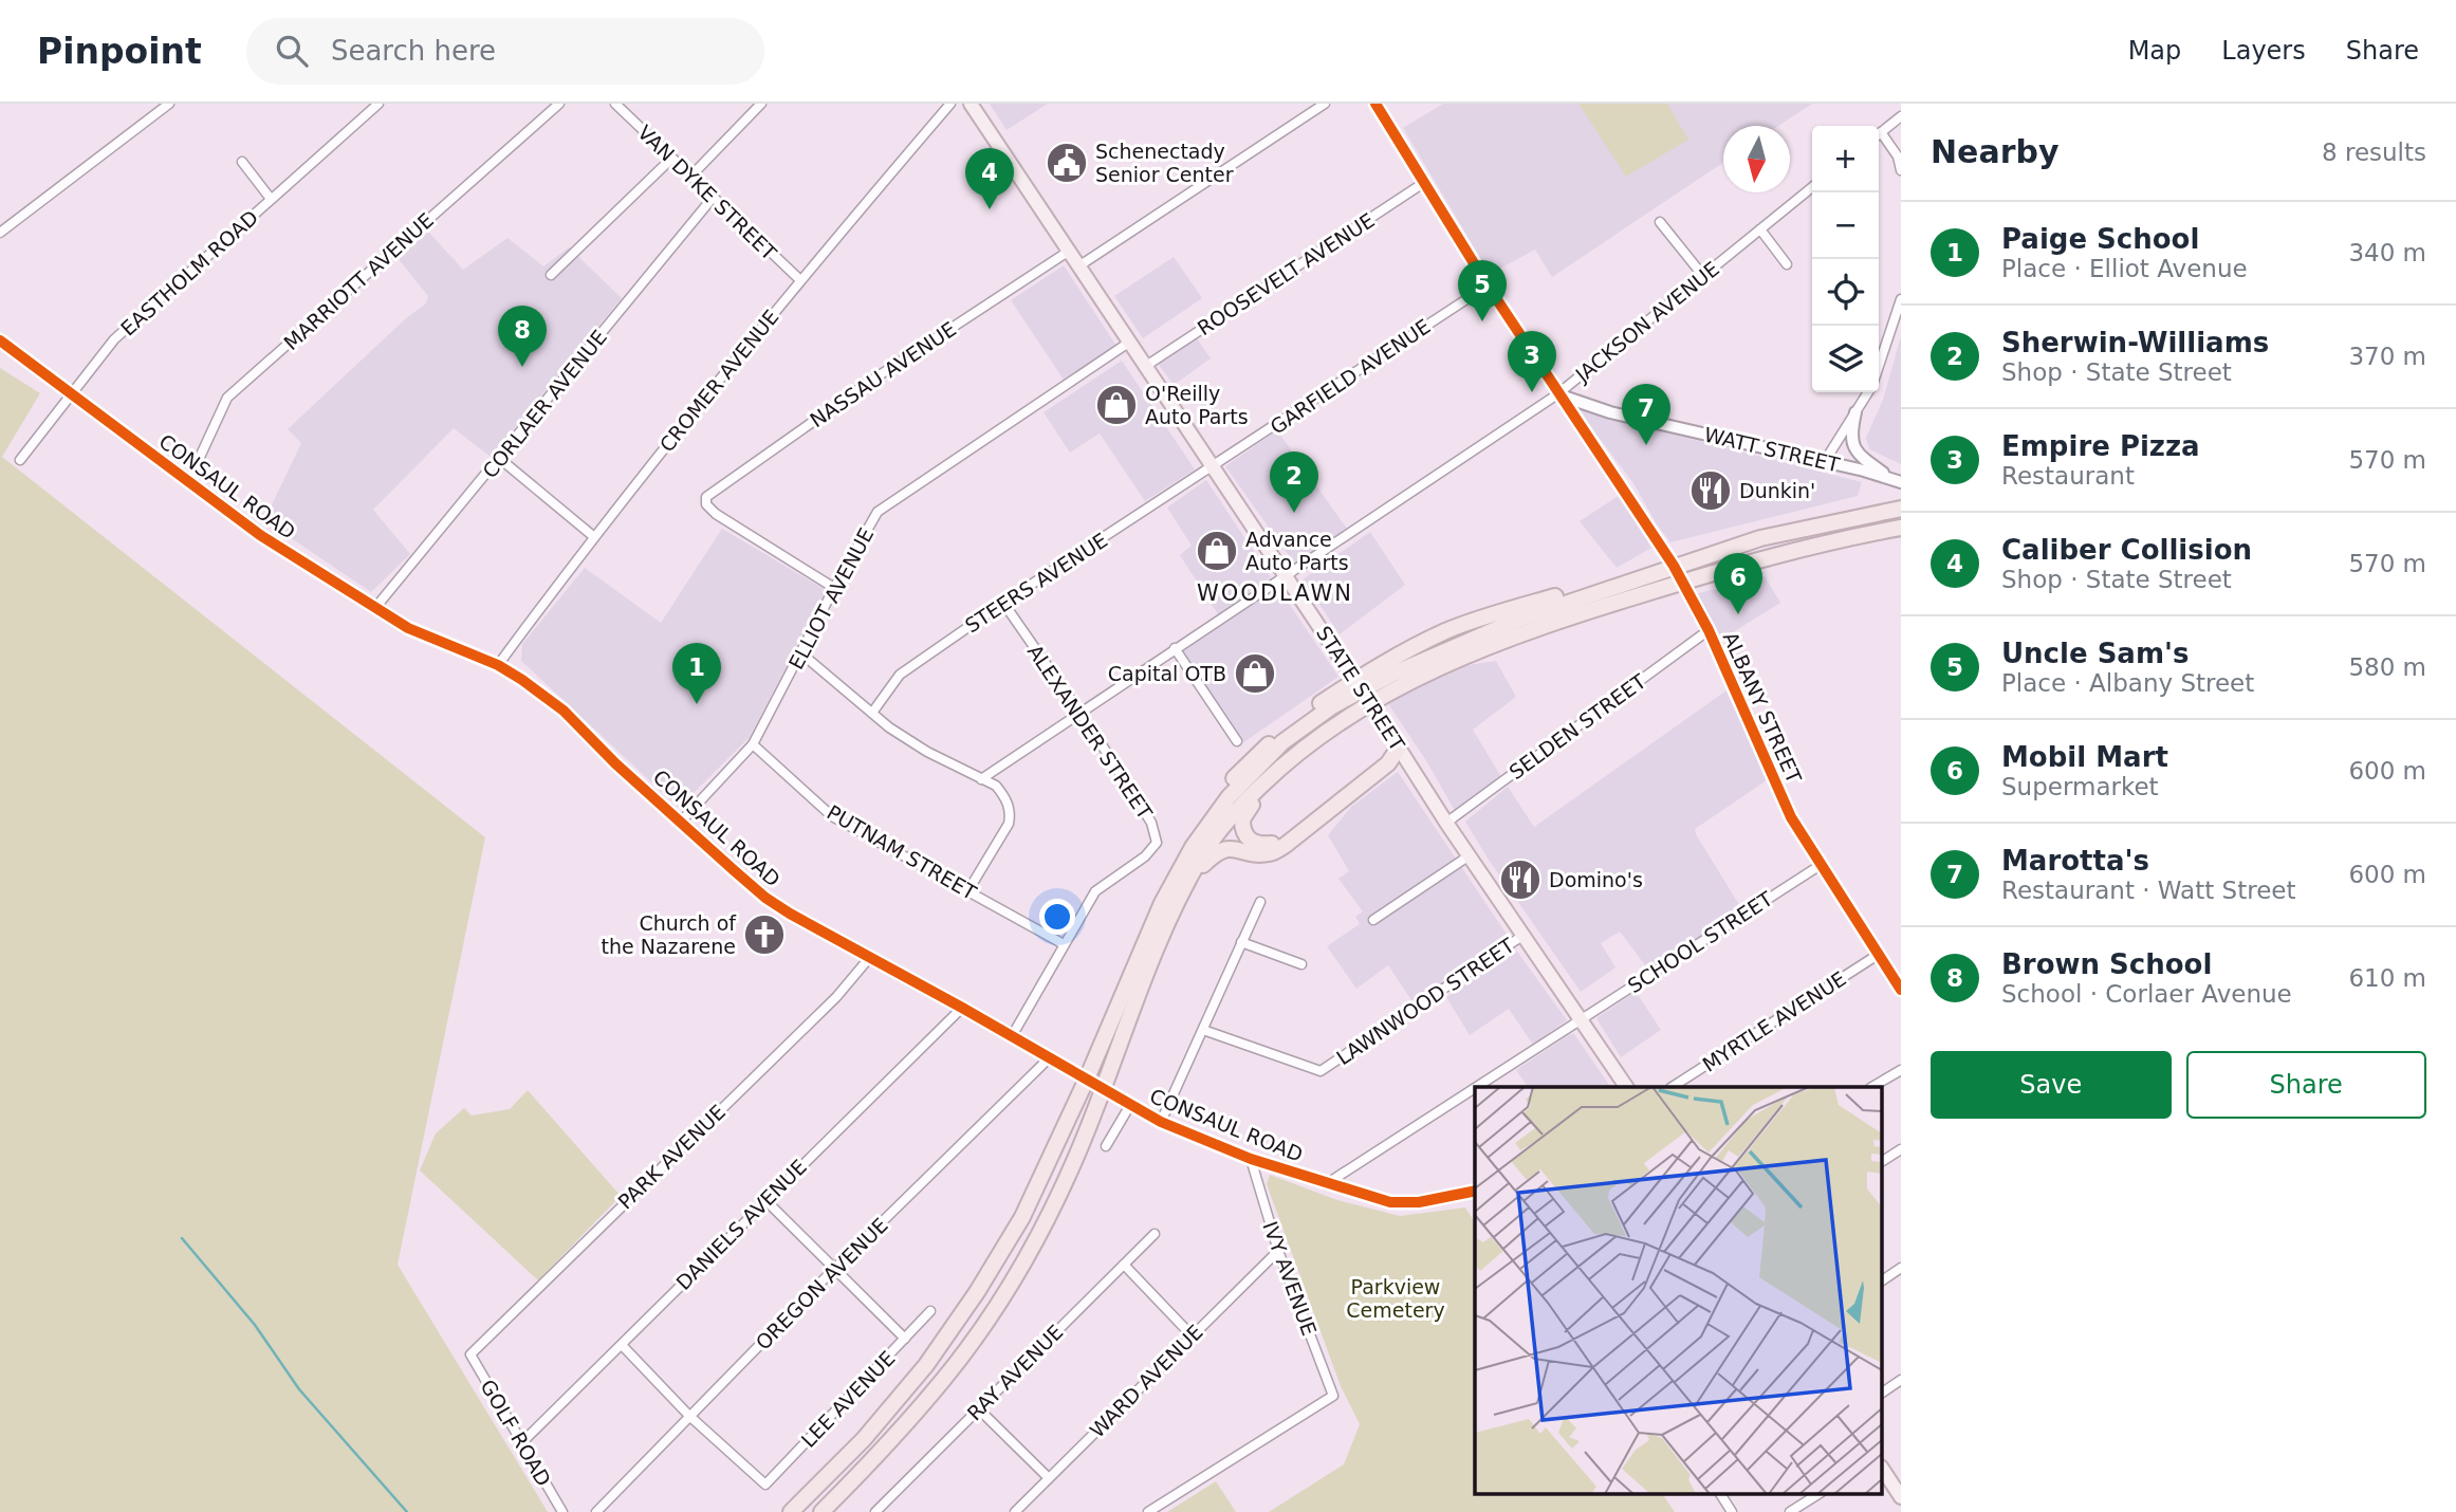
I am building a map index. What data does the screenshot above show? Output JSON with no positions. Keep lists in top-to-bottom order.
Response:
{
  "streets": {
    "main road": ["STATE STREET"],
    "street": [
      "VAN DYKE STREET",
      "EASTHOLM ROAD",
      "ROOSEVELT AVENUE",
      "MARRIOTT AVENUE",
      "JACKSON AVENUE",
      "NASSAU AVENUE",
      "GARFIELD AVENUE",
      "CROMER AVENUE",
      "CORLAER AVENUE",
      "WATT STREET",
      "CONSAUL ROAD",
      "STEERS AVENUE",
      "ELLIOT AVENUE",
      "ALBANY STREET",
      "SELDEN STREET",
      "ALEXANDER STREET",
      "PUTNAM STREET",
      "SCHOOL STREET",
      "LAWNWOOD STREET",
      "MYRTLE AVENUE",
      "PARK AVENUE",
      "DANIELS AVENUE",
      "IVY AVENUE",
      "OREGON AVENUE",
      "RAY AVENUE",
      "WARD AVENUE",
      "LEE AVENUE",
      "GOLF ROAD"
    ]
  },
  "crossings": [
    ["VAN DYKE STREET", "CROMER AVENUE"],
    ["VAN DYKE STREET", "CORLAER AVENUE"],
    ["EASTHOLM ROAD", "CONSAUL ROAD"],
    ["ROOSEVELT AVENUE", "STATE STREET"],
    ["ROOSEVELT AVENUE", "ALBANY STREET"],
    ["MARRIOTT AVENUE", "CONSAUL ROAD"],
    ["JACKSON AVENUE", "WATT STREET"],
    ["JACKSON AVENUE", "STATE STREET"],
    ["JACKSON AVENUE", "ALBANY STREET"],
    ["JACKSON AVENUE", "ALEXANDER STREET"],
    ["NASSAU AVENUE", "ELLIOT AVENUE"],
    ["NASSAU AVENUE", "STATE STREET"],
    ["GARFIELD AVENUE", "STEERS AVENUE"],
    ["GARFIELD AVENUE", "STATE STREET"],
    ["GARFIELD AVENUE", "ALBANY STREET"],
    ["CROMER AVENUE", "CONSAUL ROAD"],
    ["CORLAER AVENUE", "CONSAUL ROAD"],
    ["WATT STREET", "ALBANY STREET"],
    ["CONSAUL ROAD", "ELLIOT AVENUE"],
    ["CONSAUL ROAD", "ALEXANDER STREET"],
    ["CONSAUL ROAD", "SCHOOL STREET"],
    ["CONSAUL ROAD", "PARK AVENUE"],
    ["CONSAUL ROAD", "DANIELS AVENUE"],
    ["CONSAUL ROAD", "IVY AVENUE"],
    ["CONSAUL ROAD", "OREGON AVENUE"],
    ["STEERS AVENUE", "STATE STREET"],
    ["STEERS AVENUE", "ALEXANDER STREET"],
    ["ELLIOT AVENUE", "STATE STREET"],
    ["ELLIOT AVENUE", "PUTNAM STREET"],
    ["STATE STREET", "SELDEN STREET"],
    ["STATE STREET", "SCHOOL STREET"],
    ["STATE STREET", "LAWNWOOD STREET"],
    ["ALBANY STREET", "SELDEN STREET"],
    ["ALBANY STREET", "SCHOOL STREET"],
    ["ALBANY STREET", "MYRTLE AVENUE"],
    ["ALEXANDER STREET", "PUTNAM STREET"],
    ["PARK AVENUE", "GOLF ROAD"],
    ["DANIELS AVENUE", "GOLF ROAD"],
    ["IVY AVENUE", "WARD AVENUE"],
    ["OREGON AVENUE", "LEE AVENUE"]
  ],
  "districts": ["WOODLAWN"],
  "parks": ["Parkview Cemetery"],
  "places": {
    "public building": ["Schenectady Senior Center"],
    "shop": ["O'Reilly Auto Parts", "Advance Auto Parts", "Capital OTB"],
    "restaurant": ["Dunkin'", "Domino's"],
    "church": ["Church of the Nazarene"]
  },
  "north": "bottom",
  "page": {
    "header": "Pinpoint",
    "search": "Search here",
    "nav": ["Map", "Layers", "Share"],
    "heading": ["Nearby", "8 results"],
    "map_buttons": ["+", "−"],
    "pins": [
      "4",
      "5",
      "8",
      "3",
      "7",
      "2",
      "6",
      "1"
    ],
    "list": [
      {
        "mark": "1",
        "name": "Paige School",
        "note": "Place · Elliot Avenue",
        "value": "340 m"
      },
      {
        "mark": "2",
        "name": "Sherwin-Williams",
        "note": "Shop · State Street",
        "value": "370 m"
      },
      {
        "mark": "3",
        "name": "Empire Pizza",
        "note": "Restaurant",
        "value": "570 m"
      },
      {
        "mark": "4",
        "name": "Caliber Collision",
        "note": "Shop · State Street",
        "value": "570 m"
      },
      {
        "mark": "5",
        "name": "Uncle Sam's",
        "note": "Place · Albany Street",
        "value": "580 m"
      },
      {
        "mark": "6",
        "name": "Mobil Mart",
        "note": "Supermarket",
        "value": "600 m"
      },
      {
        "mark": "7",
        "name": "Marotta's",
        "note": "Restaurant · Watt Street",
        "value": "600 m"
      },
      {
        "mark": "8",
        "name": "Brown School",
        "note": "School · Corlaer Avenue",
        "value": "610 m"
      }
    ],
    "buttons": ["Save", "Share"]
  }
}
